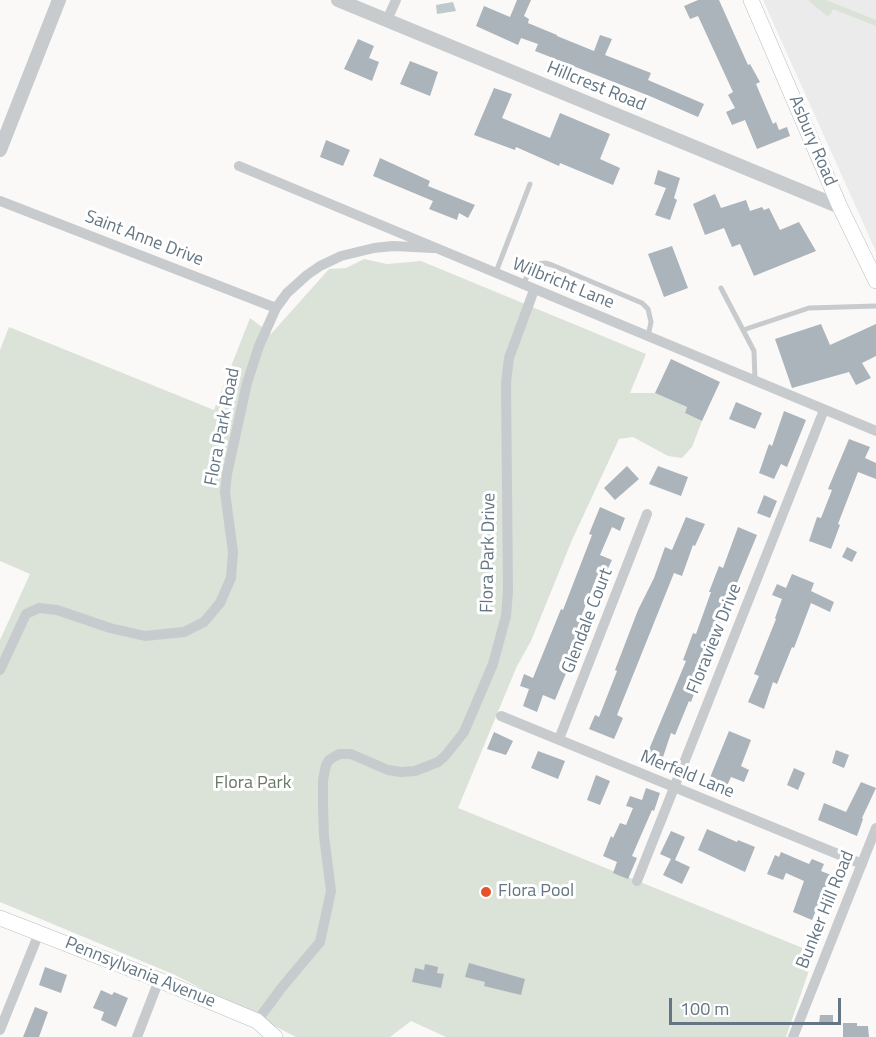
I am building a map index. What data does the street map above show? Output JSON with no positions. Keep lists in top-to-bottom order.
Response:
{
  "streets": {
    "main road": ["Asbury Road", "Pennsylvania Avenue"],
    "street": [
      "Hillcrest Road",
      "Saint Anne Drive",
      "Wilbricht Lane",
      "Flora Park Road",
      "Flora Park Drive",
      "Glendale Court",
      "Floraview Drive",
      "Merfeld Lane",
      "Bunker Hill Road"
    ]
  },
  "crossings": [
    ["Hillcrest Road", "Asbury Road"],
    ["Saint Anne Drive", "Flora Park Road"],
    ["Wilbricht Lane", "Flora Park Road"],
    ["Wilbricht Lane", "Flora Park Drive"],
    ["Wilbricht Lane", "Floraview Drive"],
    ["Flora Park Drive", "Pennsylvania Avenue"],
    ["Glendale Court", "Merfeld Lane"],
    ["Floraview Drive", "Merfeld Lane"],
    ["Merfeld Lane", "Bunker Hill Road"]
  ],
  "parks": ["Flora Park"],
  "places": ["Flora Pool"],
  "scale_bar": "100 m"
}
